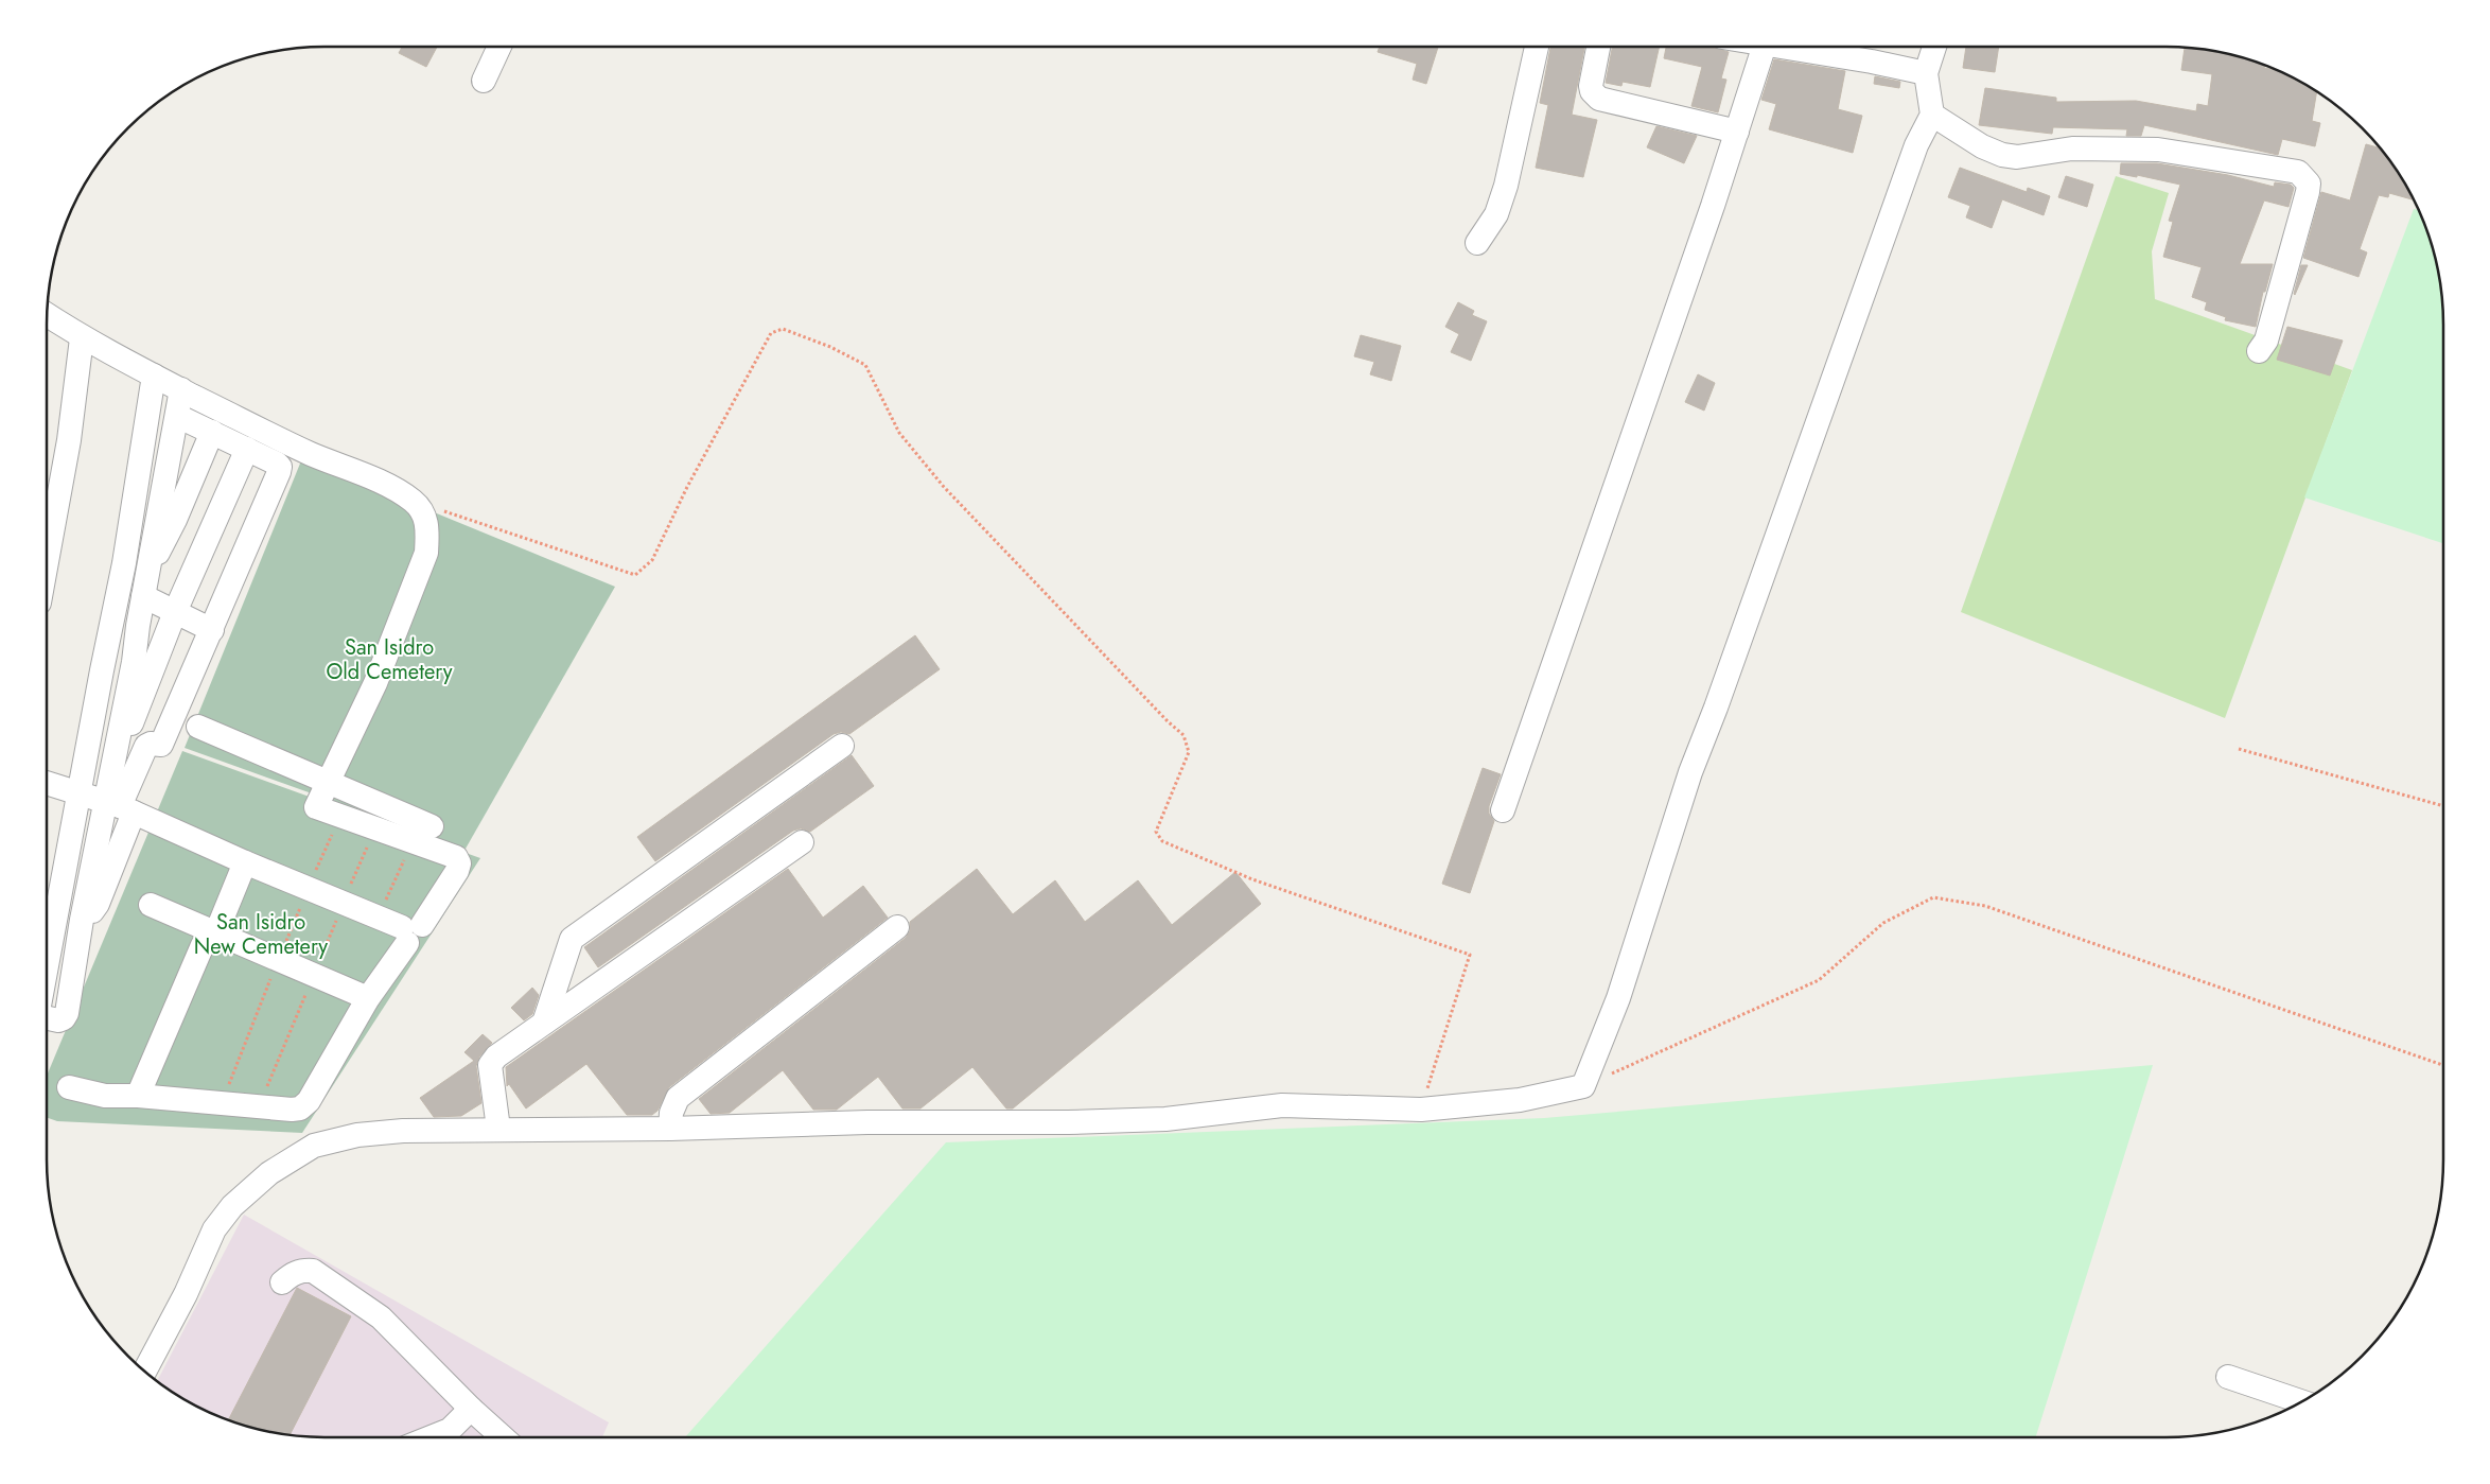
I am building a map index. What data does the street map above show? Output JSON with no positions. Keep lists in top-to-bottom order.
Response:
{
  "parks": ["San Isidro Old Cemetery", "San Isidro New Cemetery"]
}
